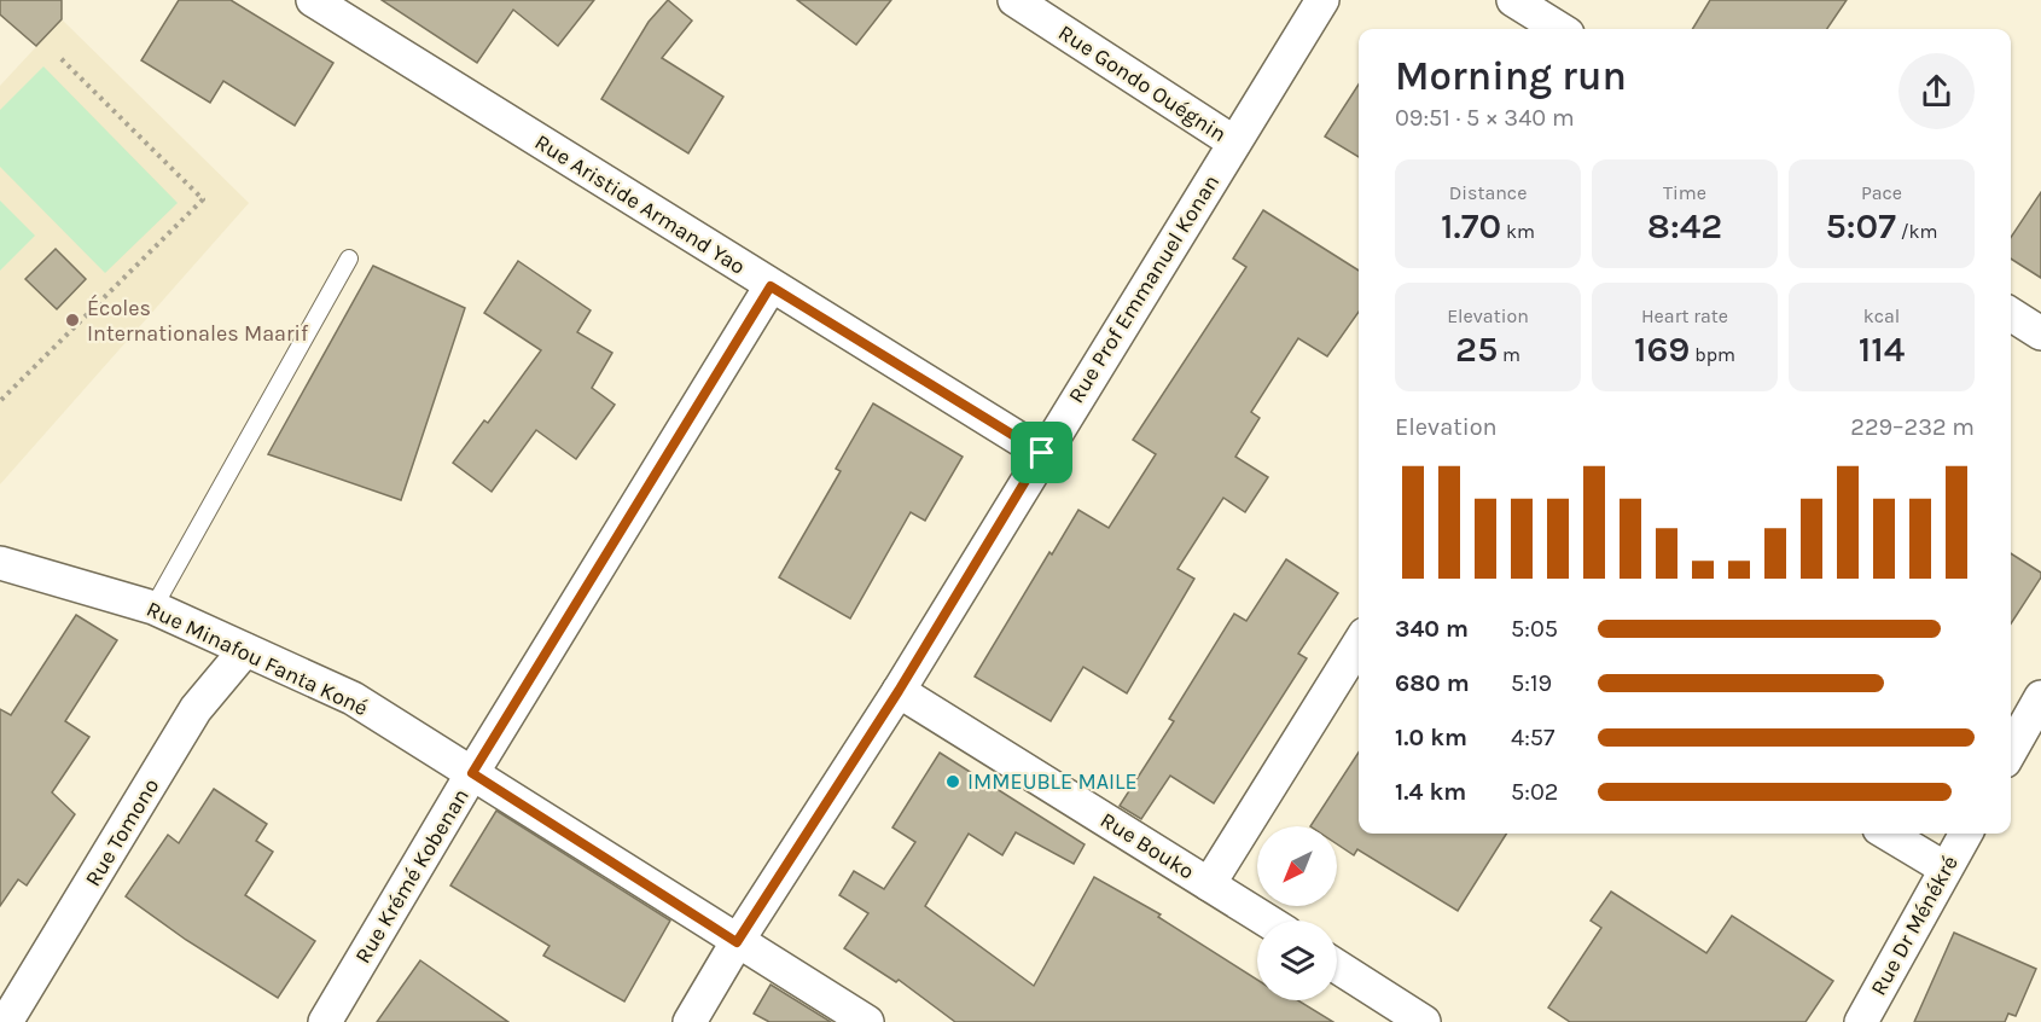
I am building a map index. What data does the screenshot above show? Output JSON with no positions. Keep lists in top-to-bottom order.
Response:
{
  "streets": {
    "street": [
      "Rue Gondo Ouégnin",
      "Rue Aristide Armand Yao",
      "Rue Prof Emmanuel Konan",
      "Rue Minafou Fanta Koné",
      "Rue Tomono",
      "Rue Bouko",
      "Rue Krémé Kobenan",
      "Rue Dr Ménékré"
    ]
  },
  "crossings": [
    ["Rue Gondo Ouégnin", "Rue Prof Emmanuel Konan"],
    ["Rue Aristide Armand Yao", "Rue Prof Emmanuel Konan"],
    ["Rue Aristide Armand Yao", "Rue Krémé Kobenan"],
    ["Rue Prof Emmanuel Konan", "Rue Minafou Fanta Koné"],
    ["Rue Prof Emmanuel Konan", "Rue Bouko"],
    ["Rue Minafou Fanta Koné", "Rue Tomono"],
    ["Rue Minafou Fanta Koné", "Rue Krémé Kobenan"]
  ],
  "places": ["Écoles Internationales Maarif", "IMMEUBLE MAILE"],
  "north": "bottom left",
  "page": {
    "heading": ["Morning run", "09:51 · 5 × 340 m"],
    "stats": [
      ["Distance", "1.70 km"],
      ["Time", "8:42"],
      ["Pace", "5:07 /km"],
      ["Elevation", "25 m"],
      ["Heart rate", "169 bpm"],
      ["kcal", "114"]
    ],
    "chart": ["Elevation", "229–232 m"],
    "list": [
      {
        "name": "340 m",
        "note": "5:05"
      },
      {
        "name": "680 m",
        "note": "5:19"
      },
      {
        "name": "1.0 km",
        "note": "4:57"
      },
      {
        "name": "1.4 km",
        "note": "5:02"
      }
    ]
  }
}
